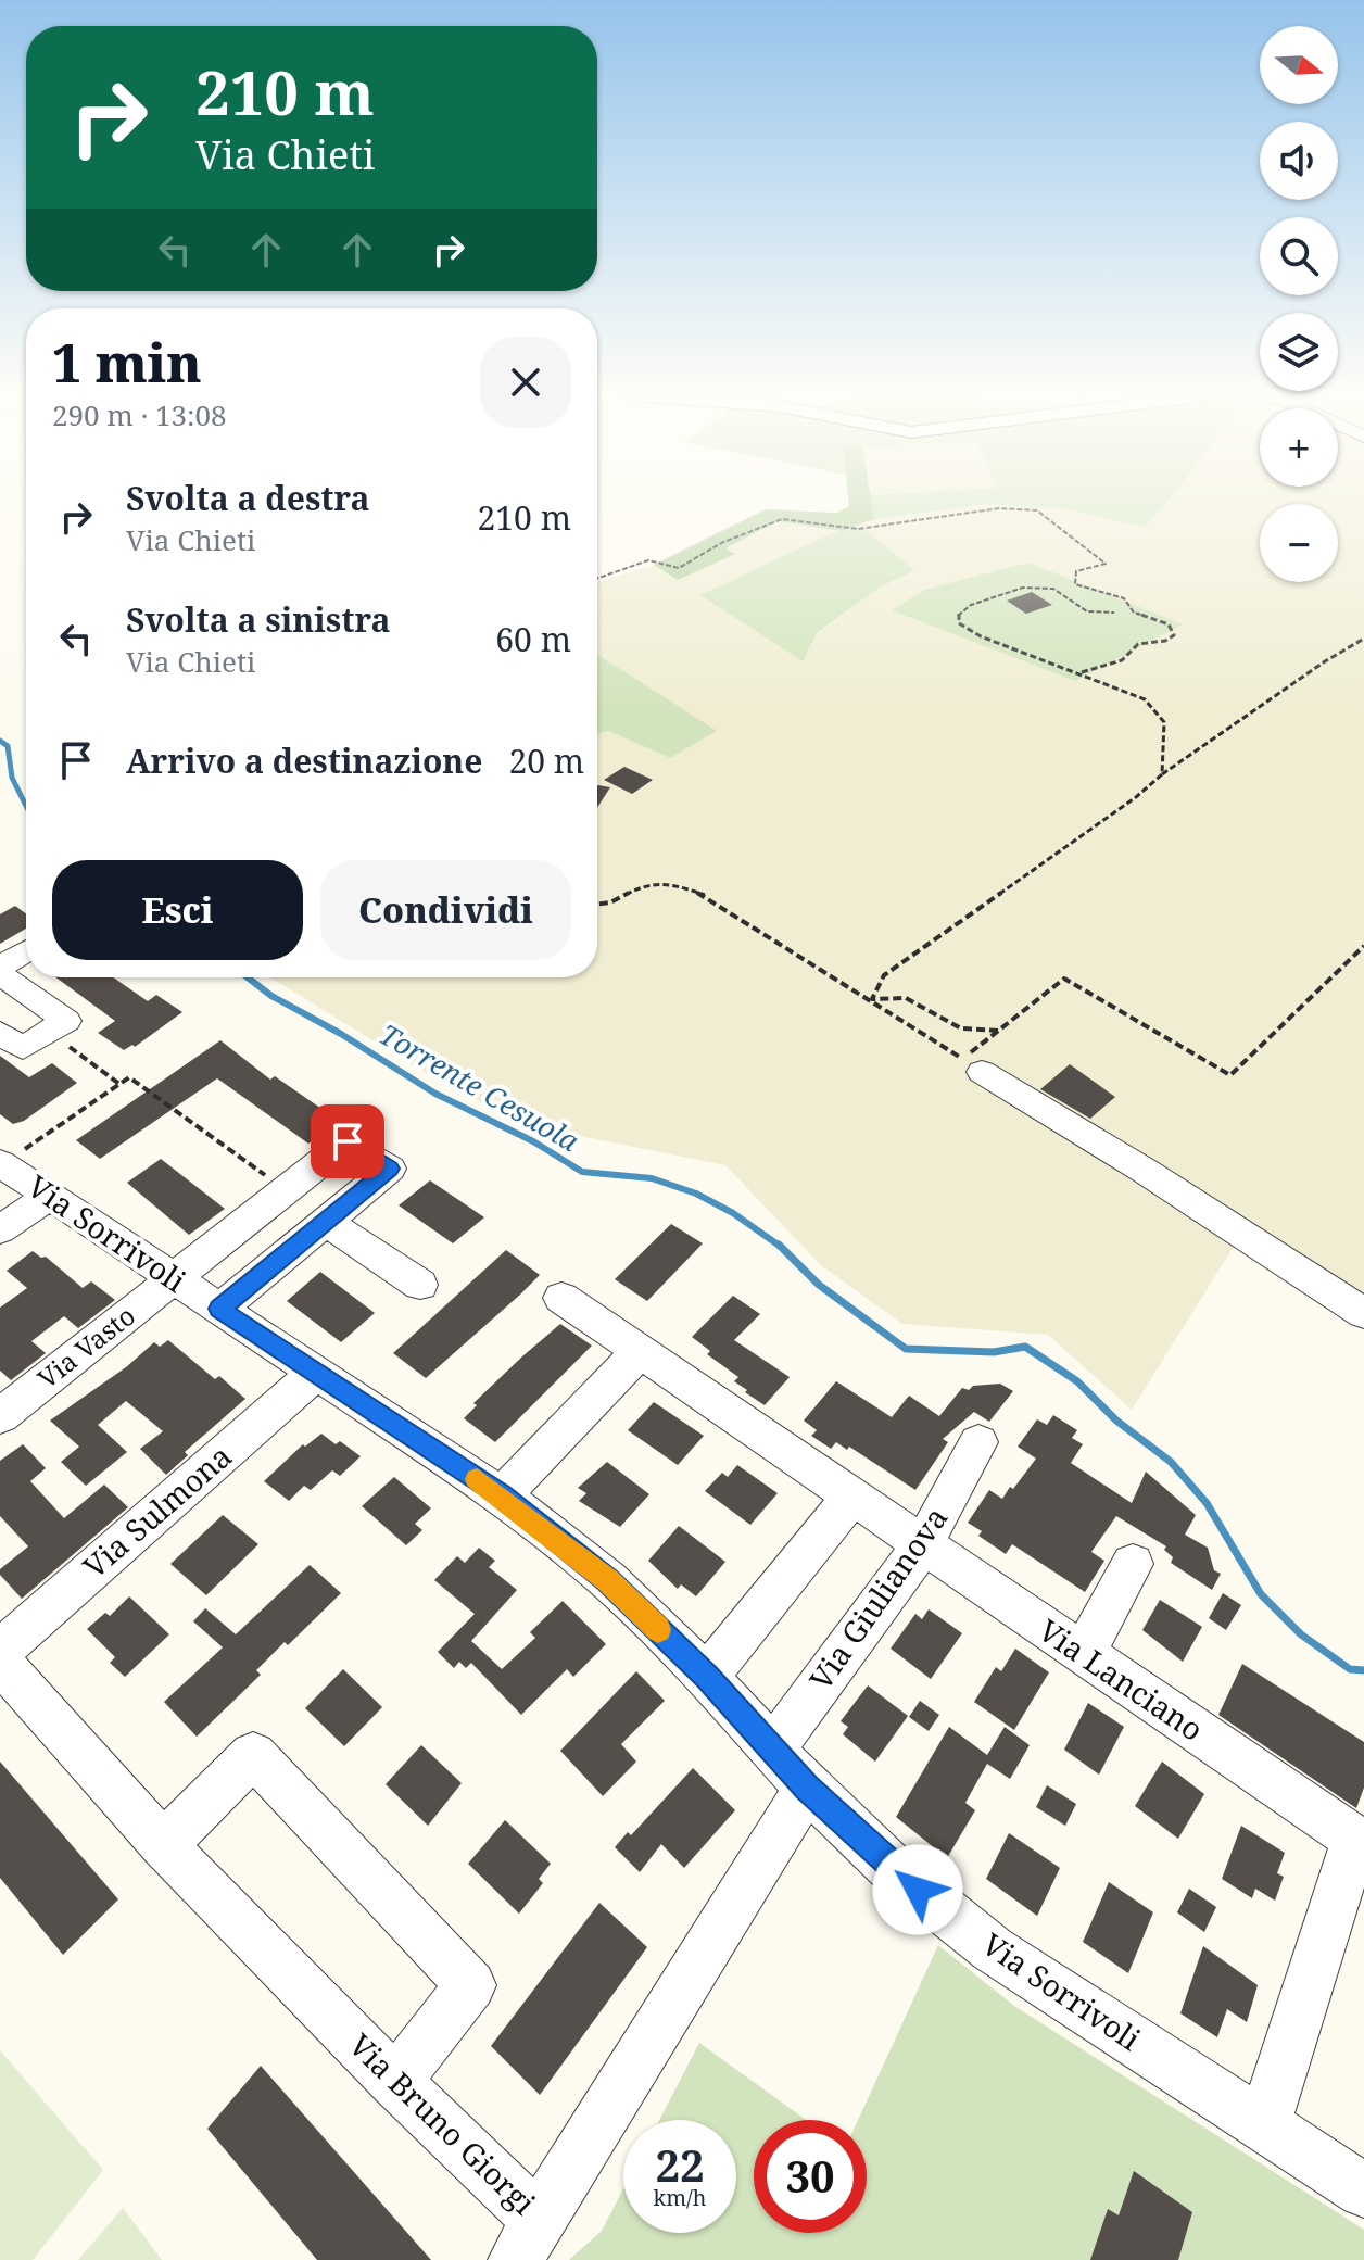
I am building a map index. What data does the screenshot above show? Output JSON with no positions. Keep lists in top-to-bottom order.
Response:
{
  "streets": {
    "street": [
      "Via Sorrivoli",
      "Via Vasto",
      "Via Sulmona",
      "Via Giulianova",
      "Via Lanciano",
      "Via Bruno Giorgi"
    ]
  },
  "crossings": [
    ["Via Sorrivoli", "Via Vasto"],
    ["Via Sorrivoli", "Via Sulmona"],
    ["Via Sorrivoli", "Via Giulianova"],
    ["Via Sorrivoli", "Via Lanciano"],
    ["Via Sorrivoli", "Via Bruno Giorgi"],
    ["Via Giulianova", "Via Lanciano"]
  ],
  "water": ["Torrente Cesuola"],
  "north": "right",
  "page": {
    "map_buttons": ["+", "−"],
    "turn": ["210 m", "Via Chieti"],
    "heading": ["1 min", "290 m · 13:08"],
    "list": [
      {
        "name": "Svolta a destra",
        "note": "Via Chieti",
        "value": "210 m"
      },
      {
        "name": "Svolta a sinistra",
        "note": "Via Chieti",
        "value": "60 m"
      },
      {
        "name": "Arrivo a destinazione",
        "value": "20 m"
      }
    ],
    "buttons": ["Esci", "Condividi"],
    "speed": "22 km/h",
    "limit": "30"
  }
}
